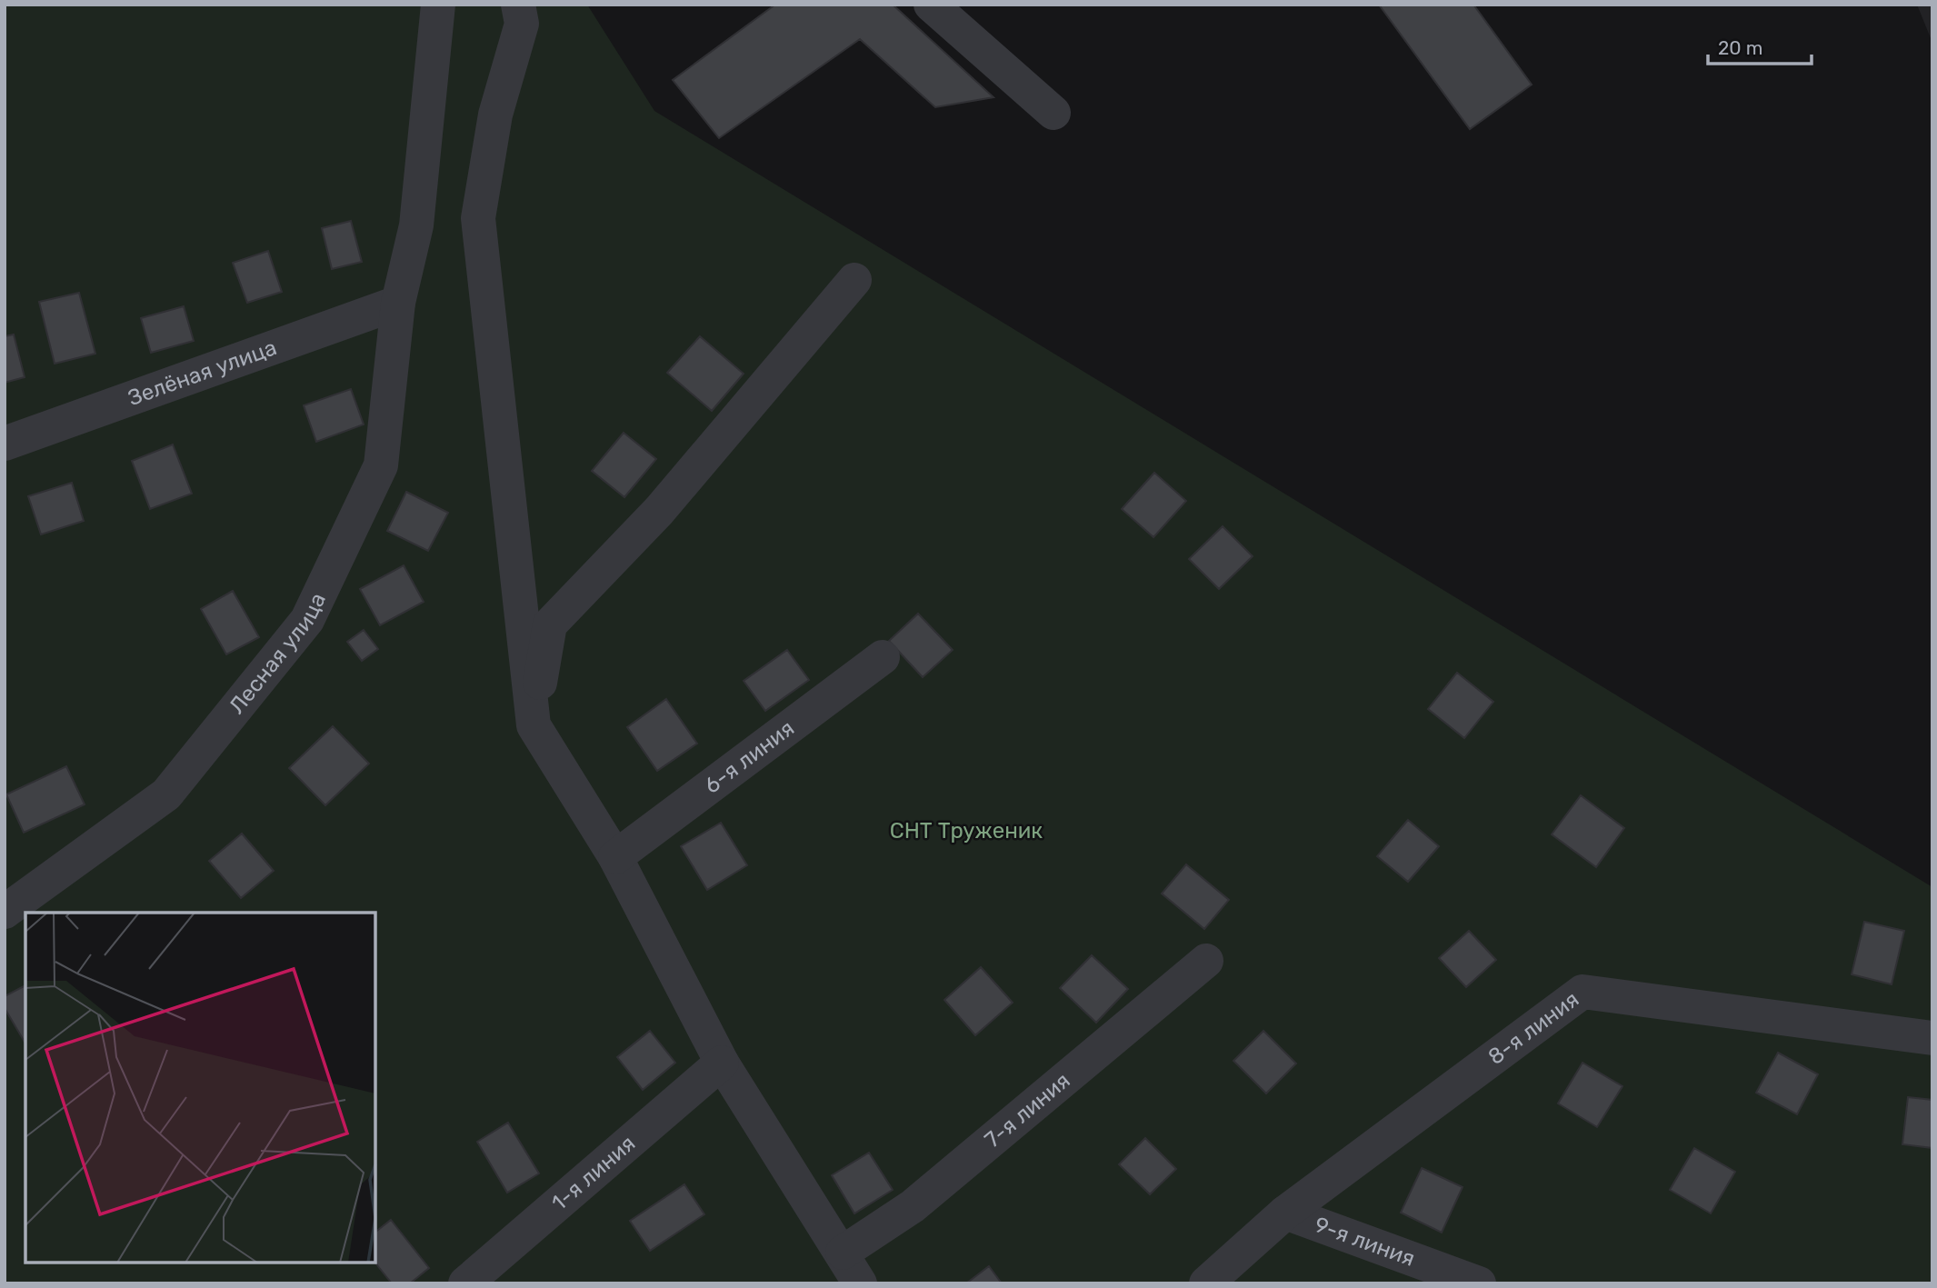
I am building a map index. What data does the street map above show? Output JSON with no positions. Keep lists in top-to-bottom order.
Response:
{
  "streets": {
    "street": [
      "Зелёная улица",
      "Лесная улица",
      "6-я линия",
      "8-я линия",
      "7-я линия",
      "1-я линия",
      "9-я линия"
    ]
  },
  "crossings": [
    ["Зелёная улица", "Лесная улица"],
    ["8-я линия", "9-я линия"]
  ],
  "parks": ["СНТ Труженик"],
  "scale_bar": "20 m"
}
